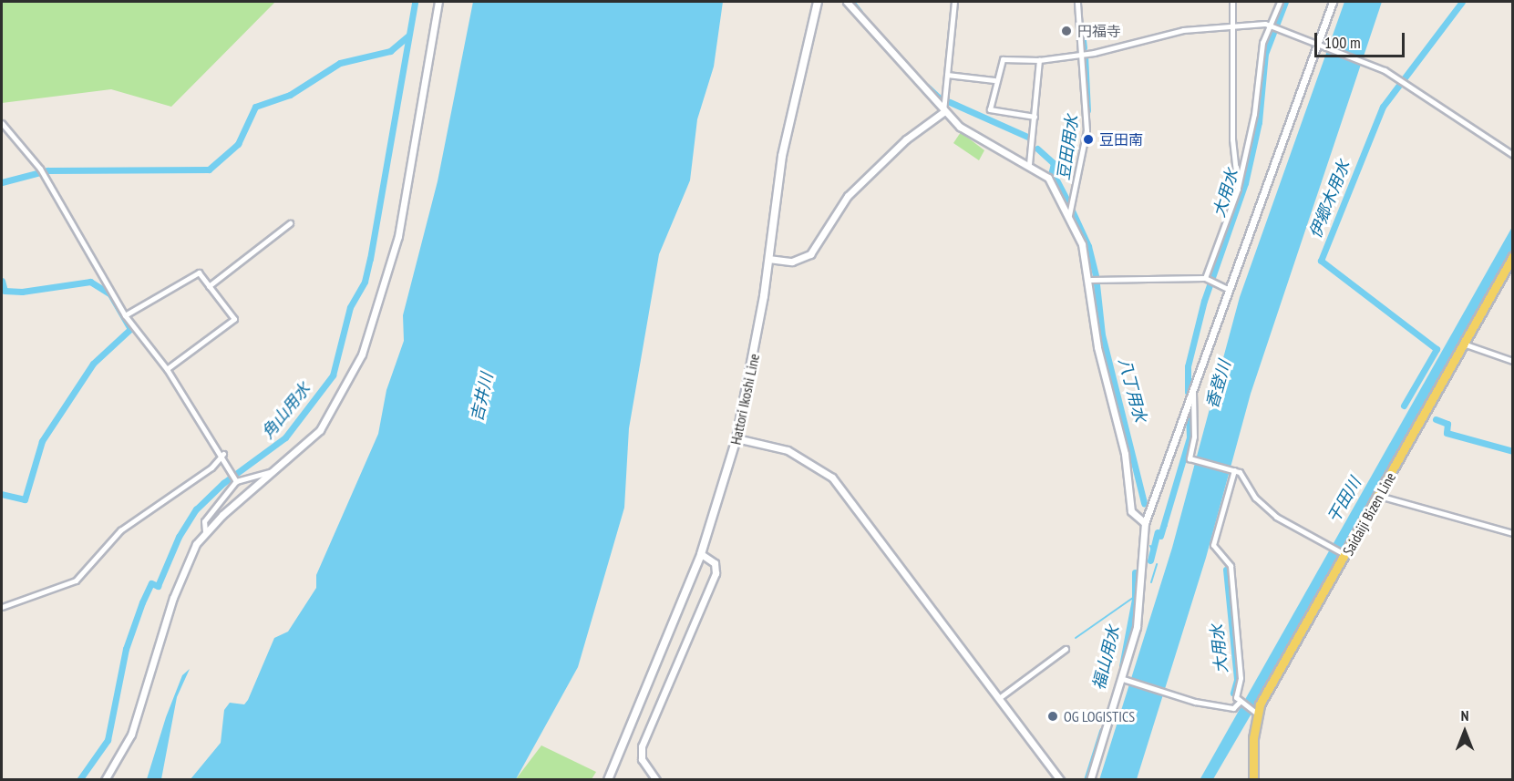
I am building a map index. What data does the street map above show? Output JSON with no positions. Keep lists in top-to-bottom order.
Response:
{
  "streets": {
    "main road": ["Hattori Ikoshi Line", "Saidaiji Bizen Line"]
  },
  "water": [
    "豆田用水",
    "大用水",
    "伊郷木用水",
    "香登川",
    "八丁用水",
    "吉井川",
    "角山用水",
    "干田川",
    "福山用水"
  ],
  "places": ["円福寺", "豆田南", "OG LOGISTICS"],
  "scale_bar": "100 m",
  "north": "top"
}
